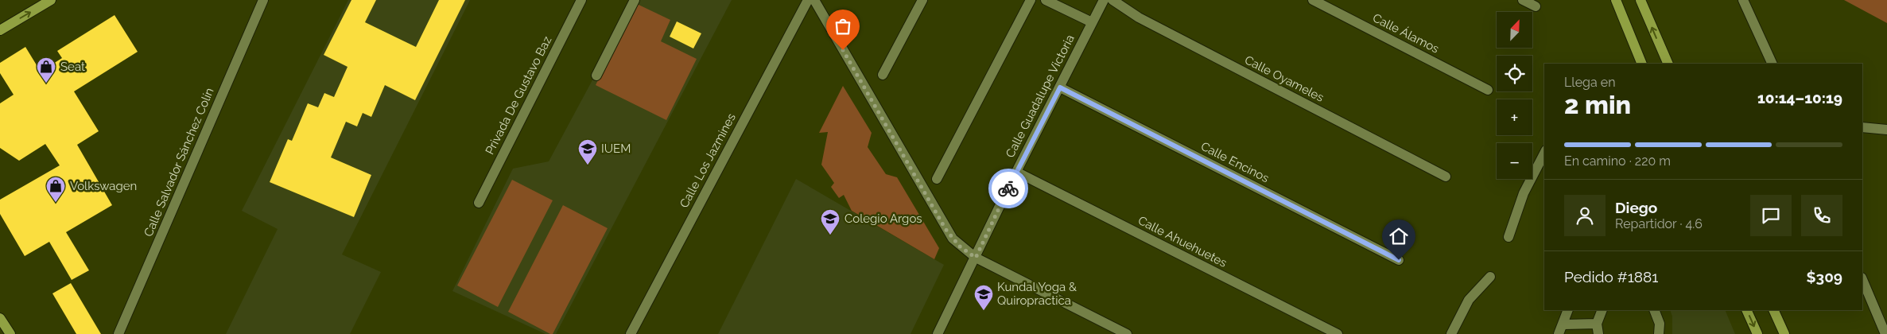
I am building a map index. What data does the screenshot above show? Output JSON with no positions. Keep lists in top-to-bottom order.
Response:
{
  "streets": {
    "street": [
      "Calle Álamos",
      "Calle Oyameles",
      "Privada De Gustavo Baz",
      "Calle Guadalupe Victoria",
      "Calle Los Jazmines",
      "Calle Salvador Sánchez Colín",
      "Calle Encinos",
      "Calle Ahuehuetes"
    ]
  },
  "crossings": [
    ["Calle Guadalupe Victoria", "Calle Encinos"],
    ["Calle Guadalupe Victoria", "Calle Ahuehuetes"]
  ],
  "places": {
    "shop": ["Seat", "Volkswagen"],
    "school or university": ["IUEM", "Colegio Argos", "Kundal Yoga & Quiropractica"]
  },
  "north": "top right",
  "page": {
    "map_buttons": ["+", "−"],
    "heading": ["2 min", "Llega en", "10:14–10:19"],
    "panel": [
      "Diego",
      "Repartidor · 4.6",
      "Pedido #1881",
      "$309"
    ],
    "bar": "En camino · 220 m"
  }
}
